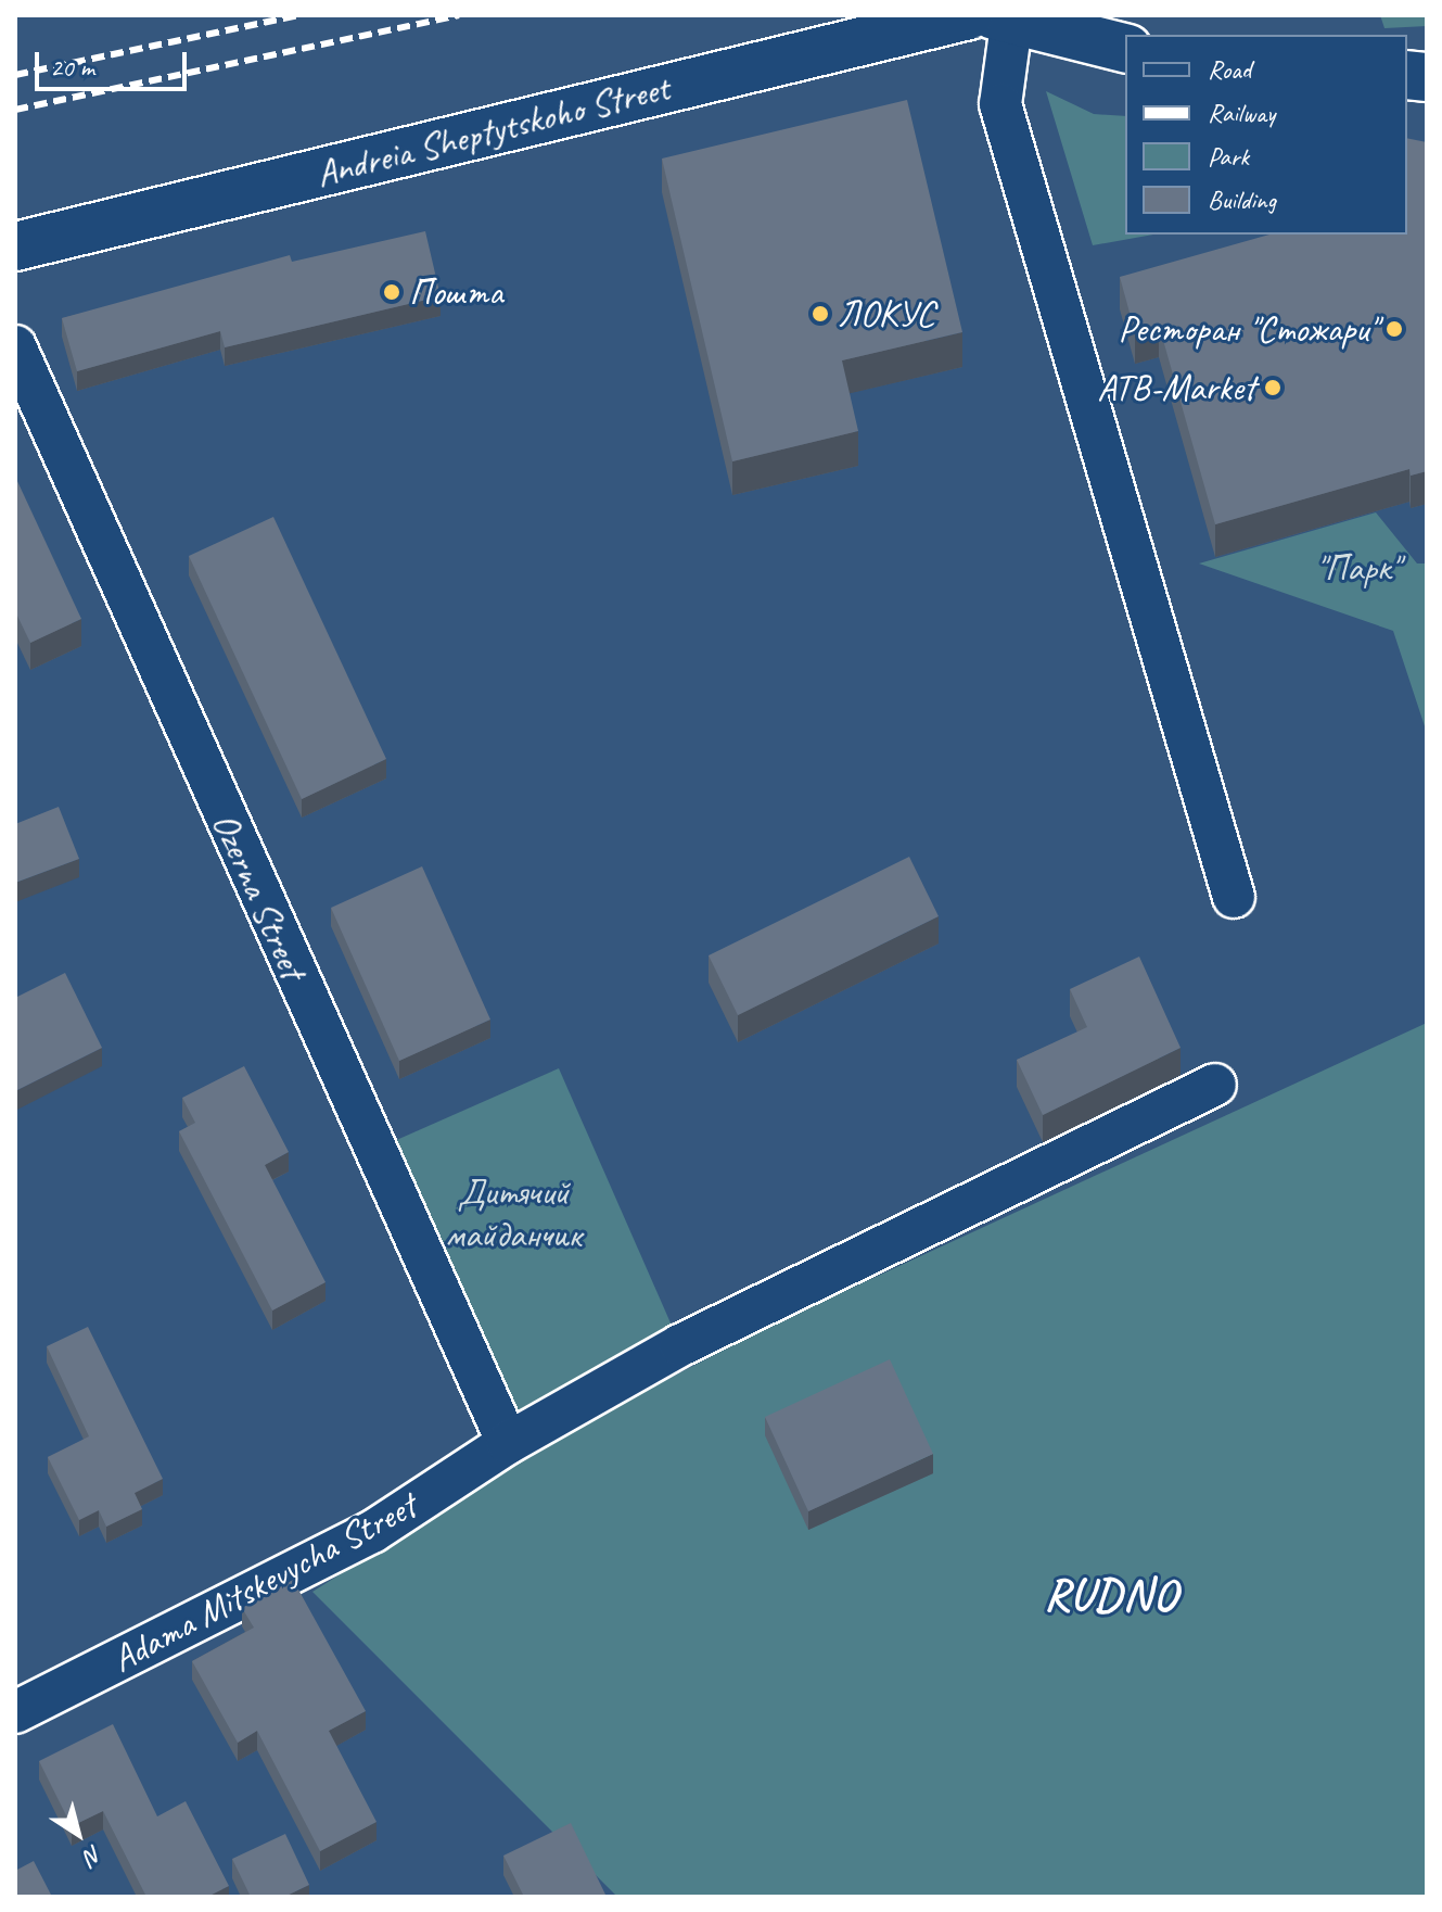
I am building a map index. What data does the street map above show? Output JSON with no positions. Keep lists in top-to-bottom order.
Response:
{
  "streets": {
    "main road": ["Andreia Sheptytskoho Street"],
    "street": ["Ozerna Street", "Adama Mitskevycha Street"]
  },
  "crossings": [
    ["Ozerna Street", "Adama Mitskevycha Street"]
  ],
  "districts": ["RUDNO"],
  "parks": ["\"Парк\"", "Дитячий майданчик"],
  "places": [
    "Пошта",
    "ЛОКУС",
    "Ресторан \"Стожари\"",
    "ATB-Market"
  ],
  "legend": [
    "Road",
    "Railway",
    "Park",
    "Building"
  ],
  "scale_bar": "20 m",
  "north": "bottom right"
}
